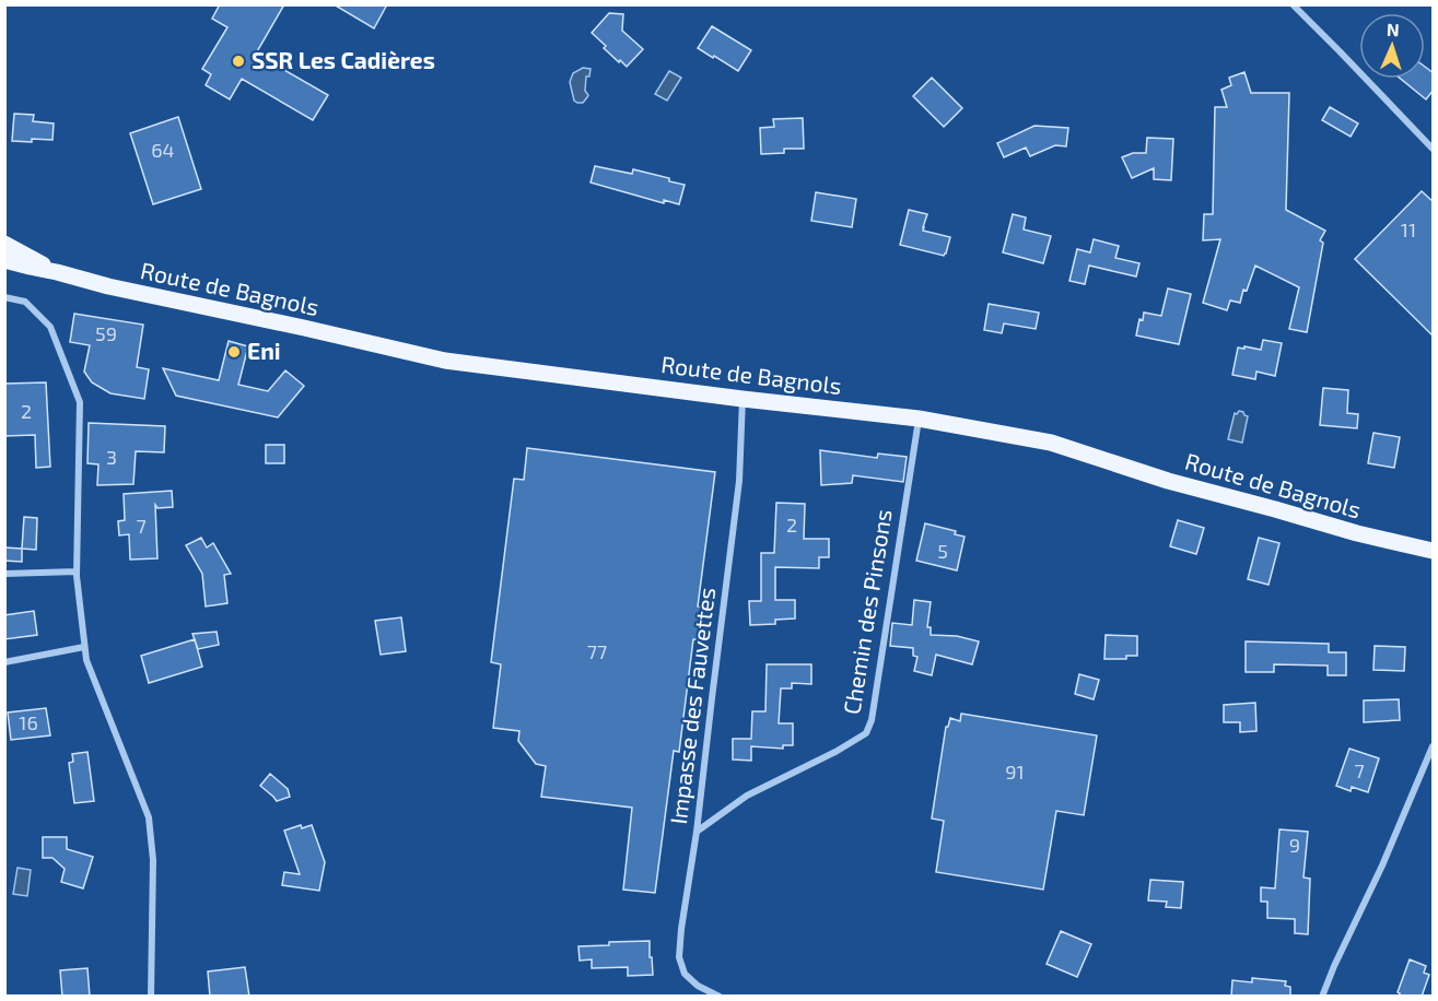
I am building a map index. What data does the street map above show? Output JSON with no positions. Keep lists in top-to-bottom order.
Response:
{
  "streets": {
    "main road": ["Route de Bagnols"],
    "street": ["Chemin des Pinsons", "Impasse des Fauvettes"]
  },
  "crossings": [
    ["Route de Bagnols", "Chemin des Pinsons"],
    ["Route de Bagnols", "Impasse des Fauvettes"],
    ["Chemin des Pinsons", "Impasse des Fauvettes"]
  ],
  "places": ["SSR Les Cadières", "Eni"],
  "house_numbers": [
    "64",
    "11",
    "59",
    "2",
    "3",
    "2",
    "7",
    "5",
    "77",
    "16",
    "7",
    "91",
    "9"
  ],
  "north": "top"
}
